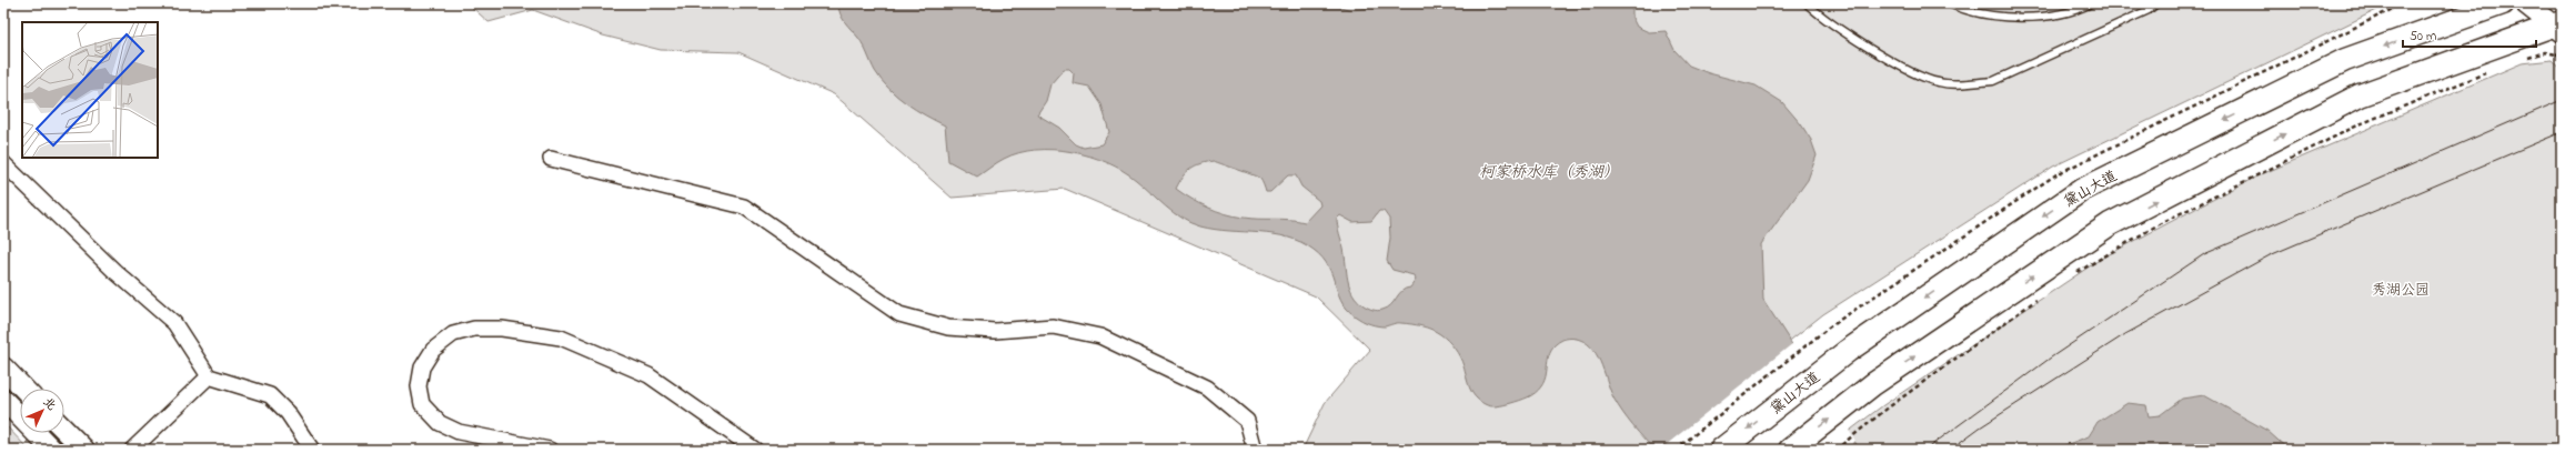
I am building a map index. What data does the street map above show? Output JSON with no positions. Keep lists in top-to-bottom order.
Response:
{
  "streets": {
    "main road": ["黛山大道"]
  },
  "water": ["柯家桥水库（秀湖）"],
  "parks": ["秀湖公园"],
  "scale_bar": "50 m",
  "north": "top right"
}
